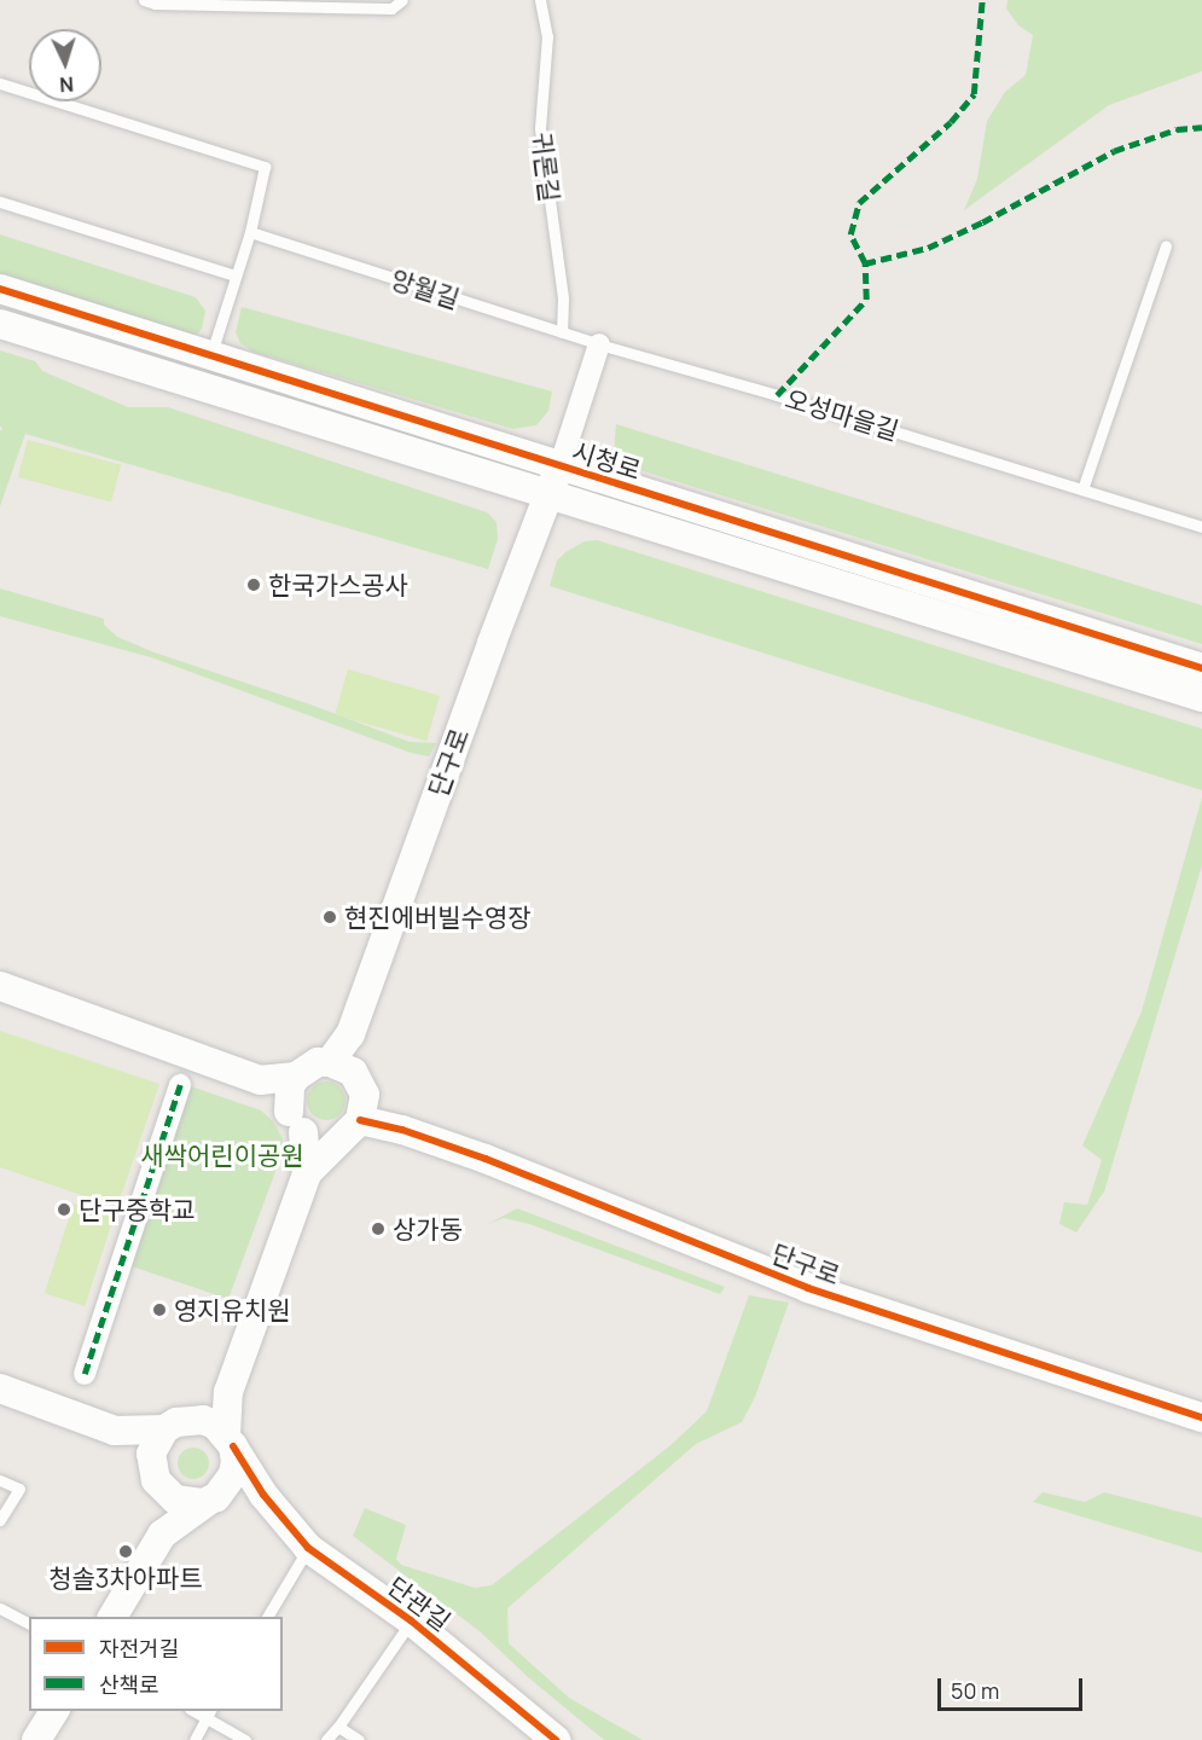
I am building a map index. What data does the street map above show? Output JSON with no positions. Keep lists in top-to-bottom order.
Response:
{
  "streets": {
    "street": ["시청로", "단구로", "단관길"],
    "lane": ["귀론길", "앙월길", "오성마을길"]
  },
  "crossings": [
    ["귀론길", "앙월길"],
    ["앙월길", "오성마을길"],
    ["앙월길", "단구로"],
    ["오성마을길", "단구로"],
    ["시청로", "단구로"]
  ],
  "parks": ["새싹어린이공원"],
  "places": [
    "한국가스공사",
    "현진에버빌수영장",
    "단구중학교",
    "상가동",
    "영지유치원",
    "청솔3차아파트"
  ],
  "legend": ["자전거길", "산책로"],
  "scale_bar": "50 m",
  "north": "bottom"
}
